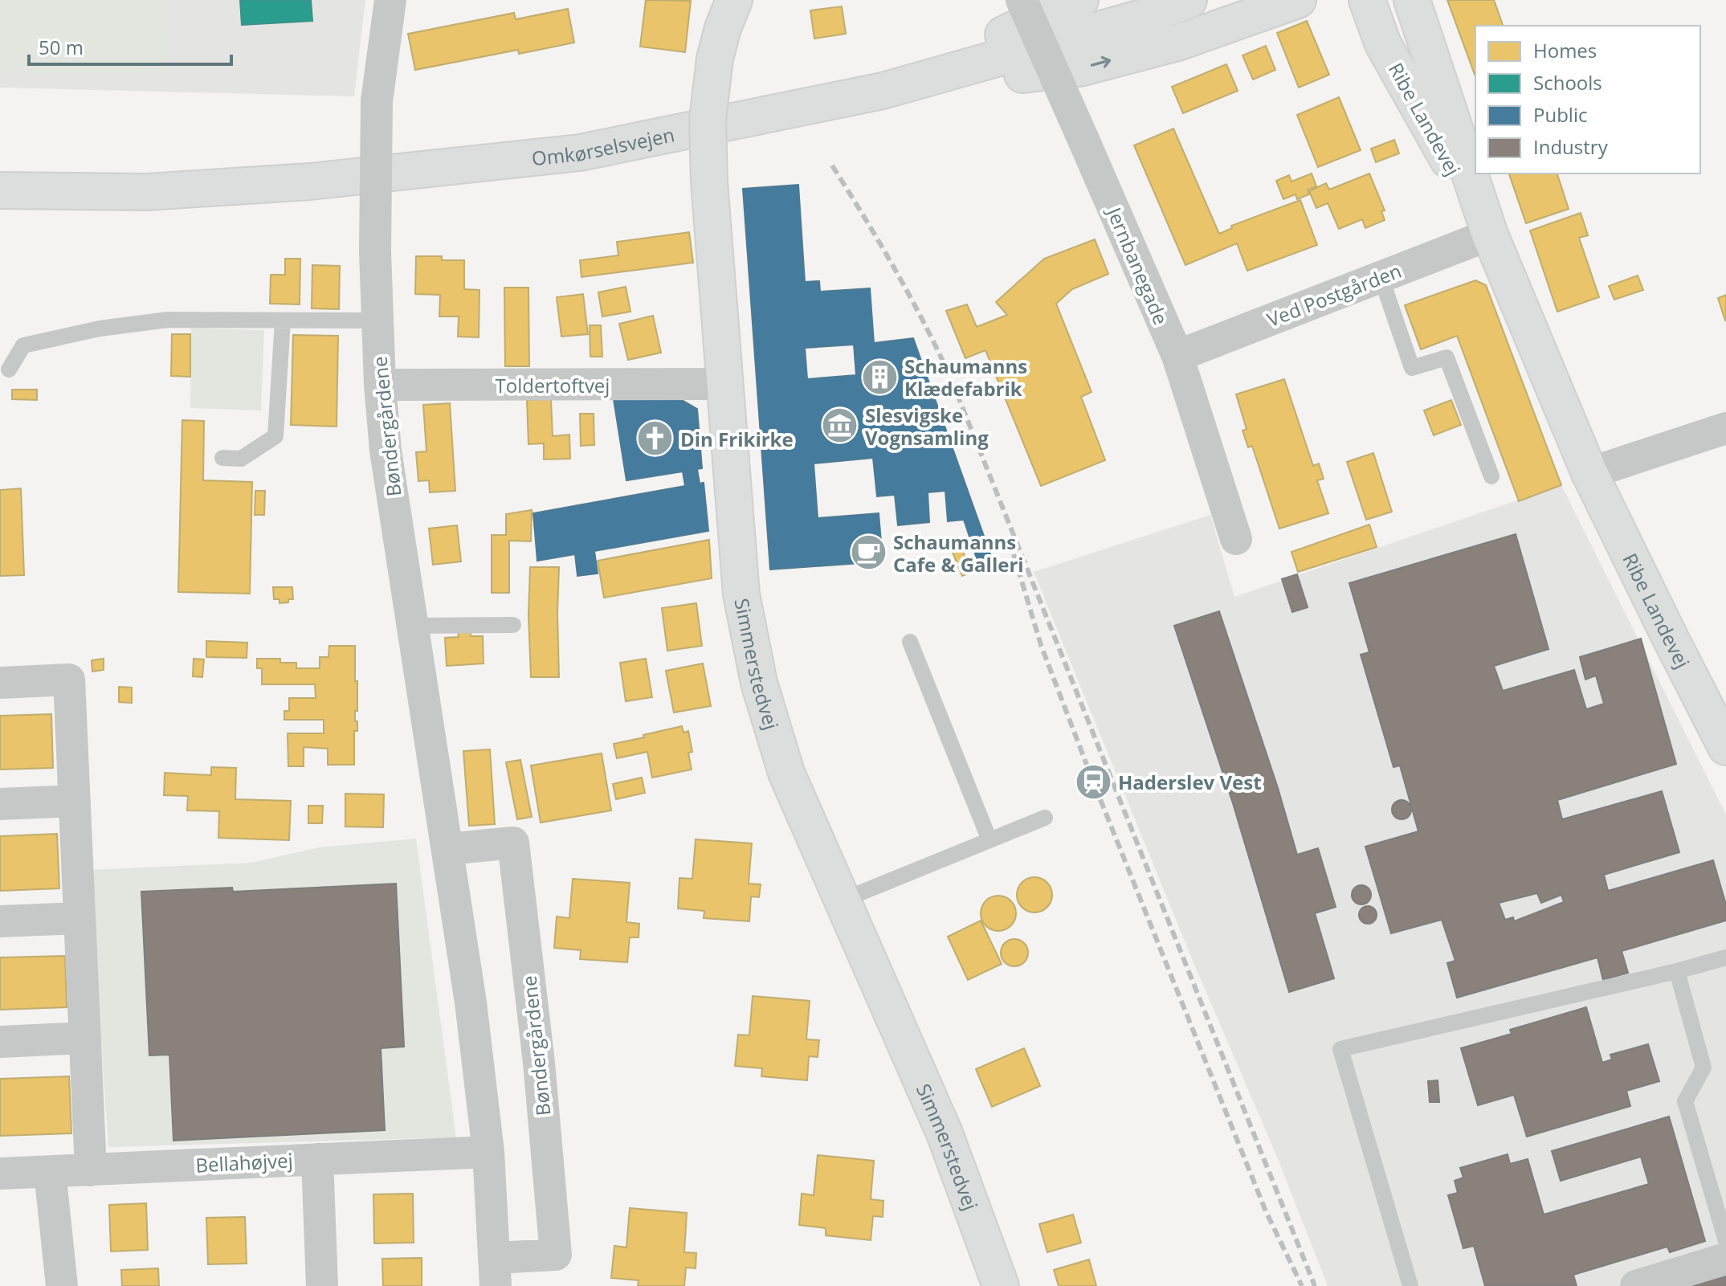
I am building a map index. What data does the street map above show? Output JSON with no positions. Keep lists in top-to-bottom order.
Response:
{
  "streets": {
    "main road": ["Ribe Landevej", "Omkørselsvejen", "Simmerstedvej"],
    "street": [
      "Jernbanegade",
      "Ved Postgården",
      "Toldertoftvej",
      "Bøndergårdene",
      "Bellahøjvej"
    ]
  },
  "crossings": [
    ["Ribe Landevej", "Ved Postgården"],
    ["Jernbanegade", "Ved Postgården"],
    ["Toldertoftvej", "Bøndergårdene"],
    ["Toldertoftvej", "Simmerstedvej"],
    ["Bøndergårdene", "Bellahøjvej"]
  ],
  "places": {
    "building": ["Schaumanns Klædefabrik"],
    "museum": ["Slesvigske Vognsamling"],
    "church": ["Din Frikirke"],
    "cafe": ["Schaumanns Cafe & Galleri"],
    "station": ["Haderslev Vest"]
  },
  "legend": [
    "Homes",
    "Schools",
    "Public",
    "Industry"
  ],
  "scale_bar": "50 m"
}
